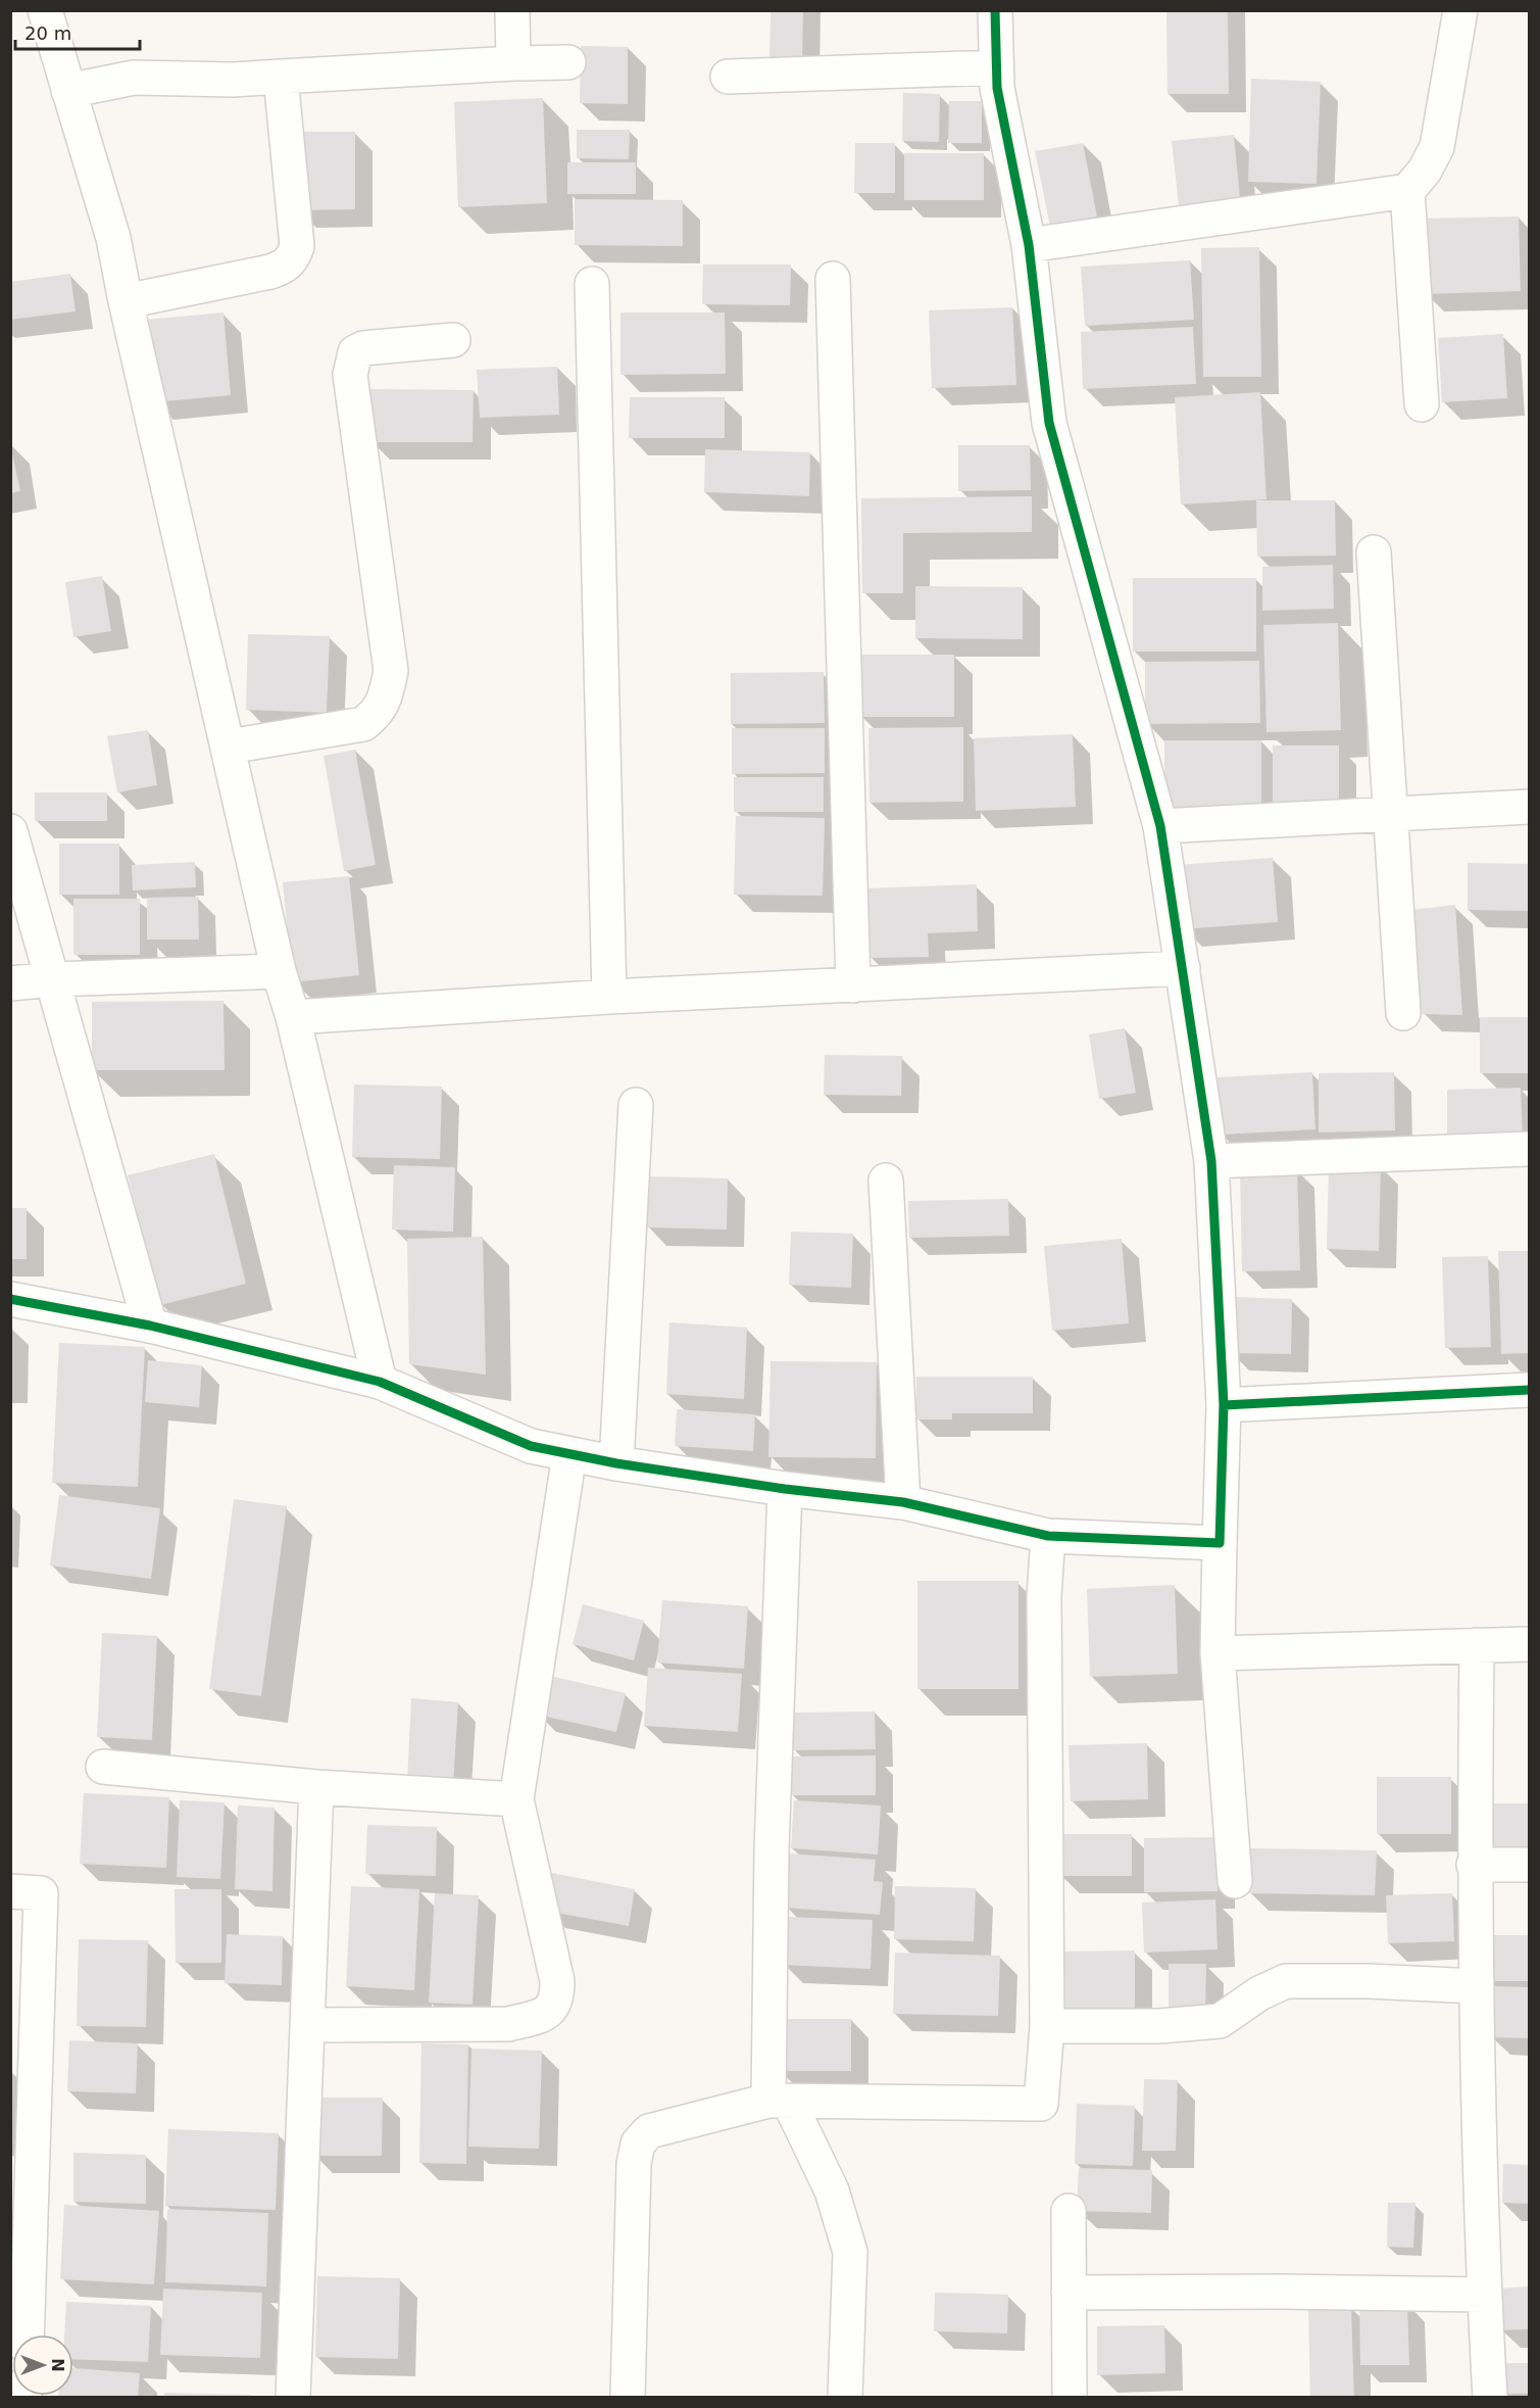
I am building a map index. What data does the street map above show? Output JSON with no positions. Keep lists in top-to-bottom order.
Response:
{
  "scale_bar": "20 m",
  "north": "right"
}
